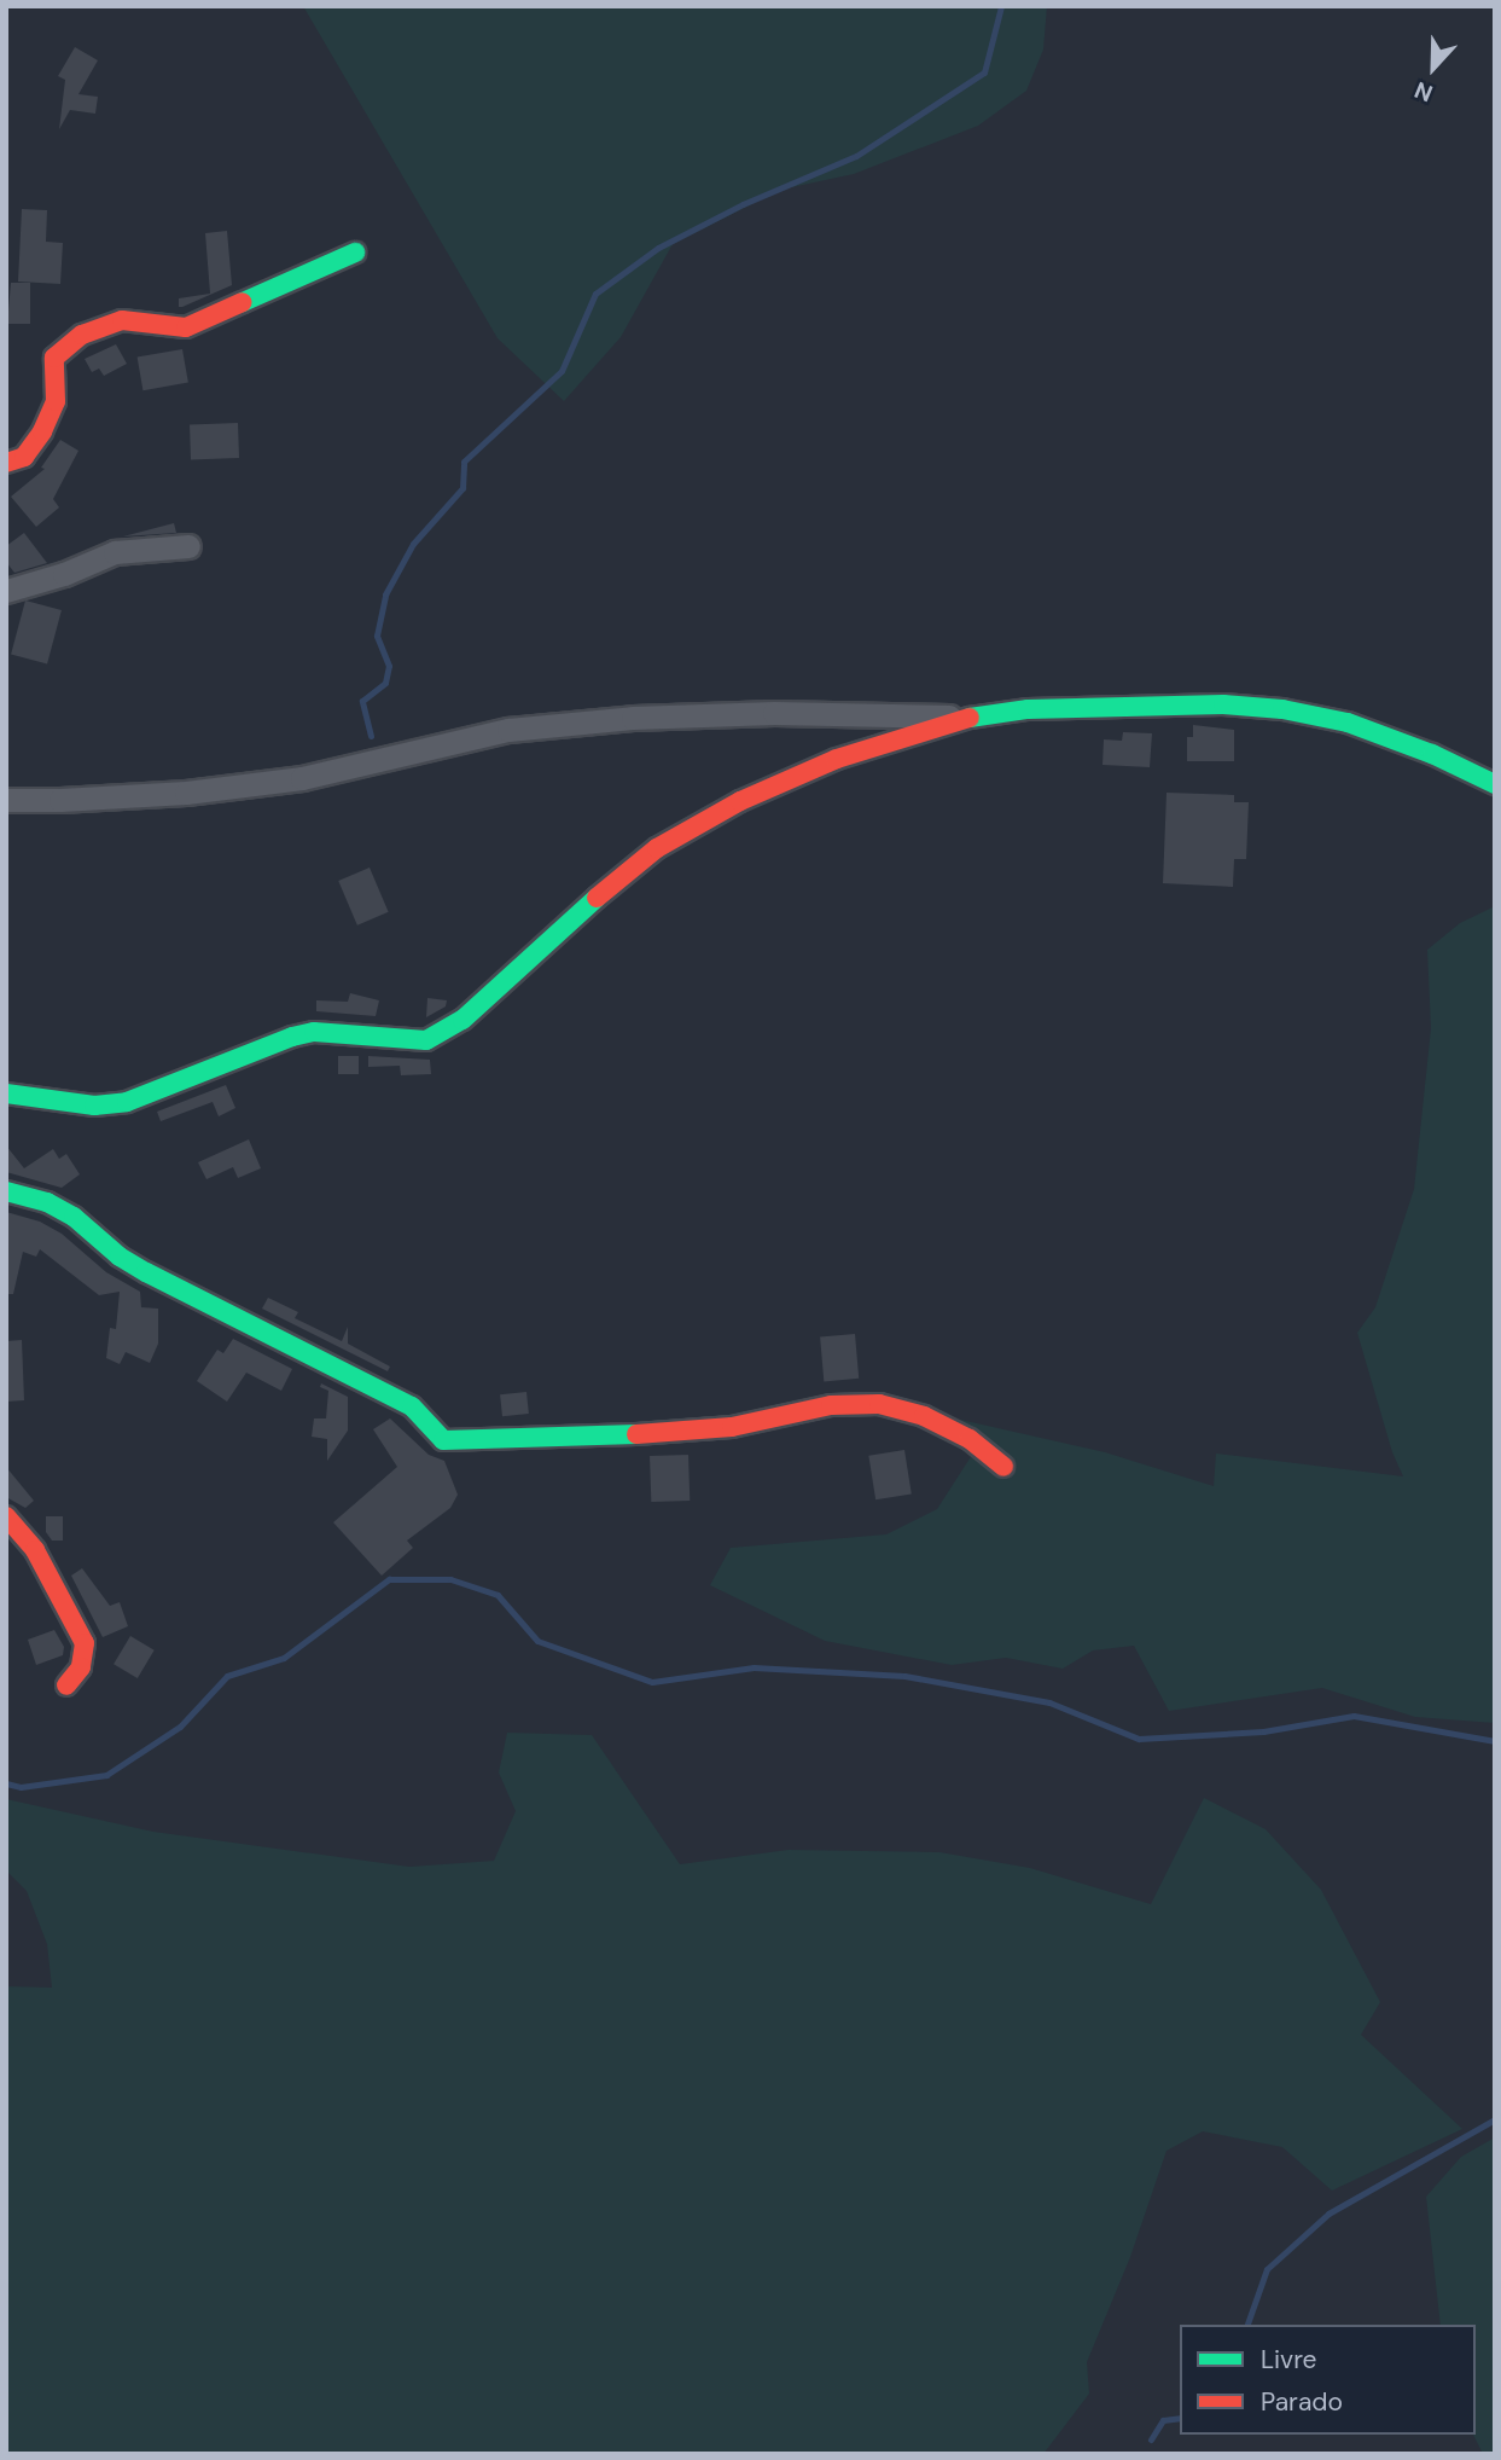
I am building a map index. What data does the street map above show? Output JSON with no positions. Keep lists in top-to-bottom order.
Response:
{
  "legend": ["Livre", "Parado"],
  "north": "bottom"
}
